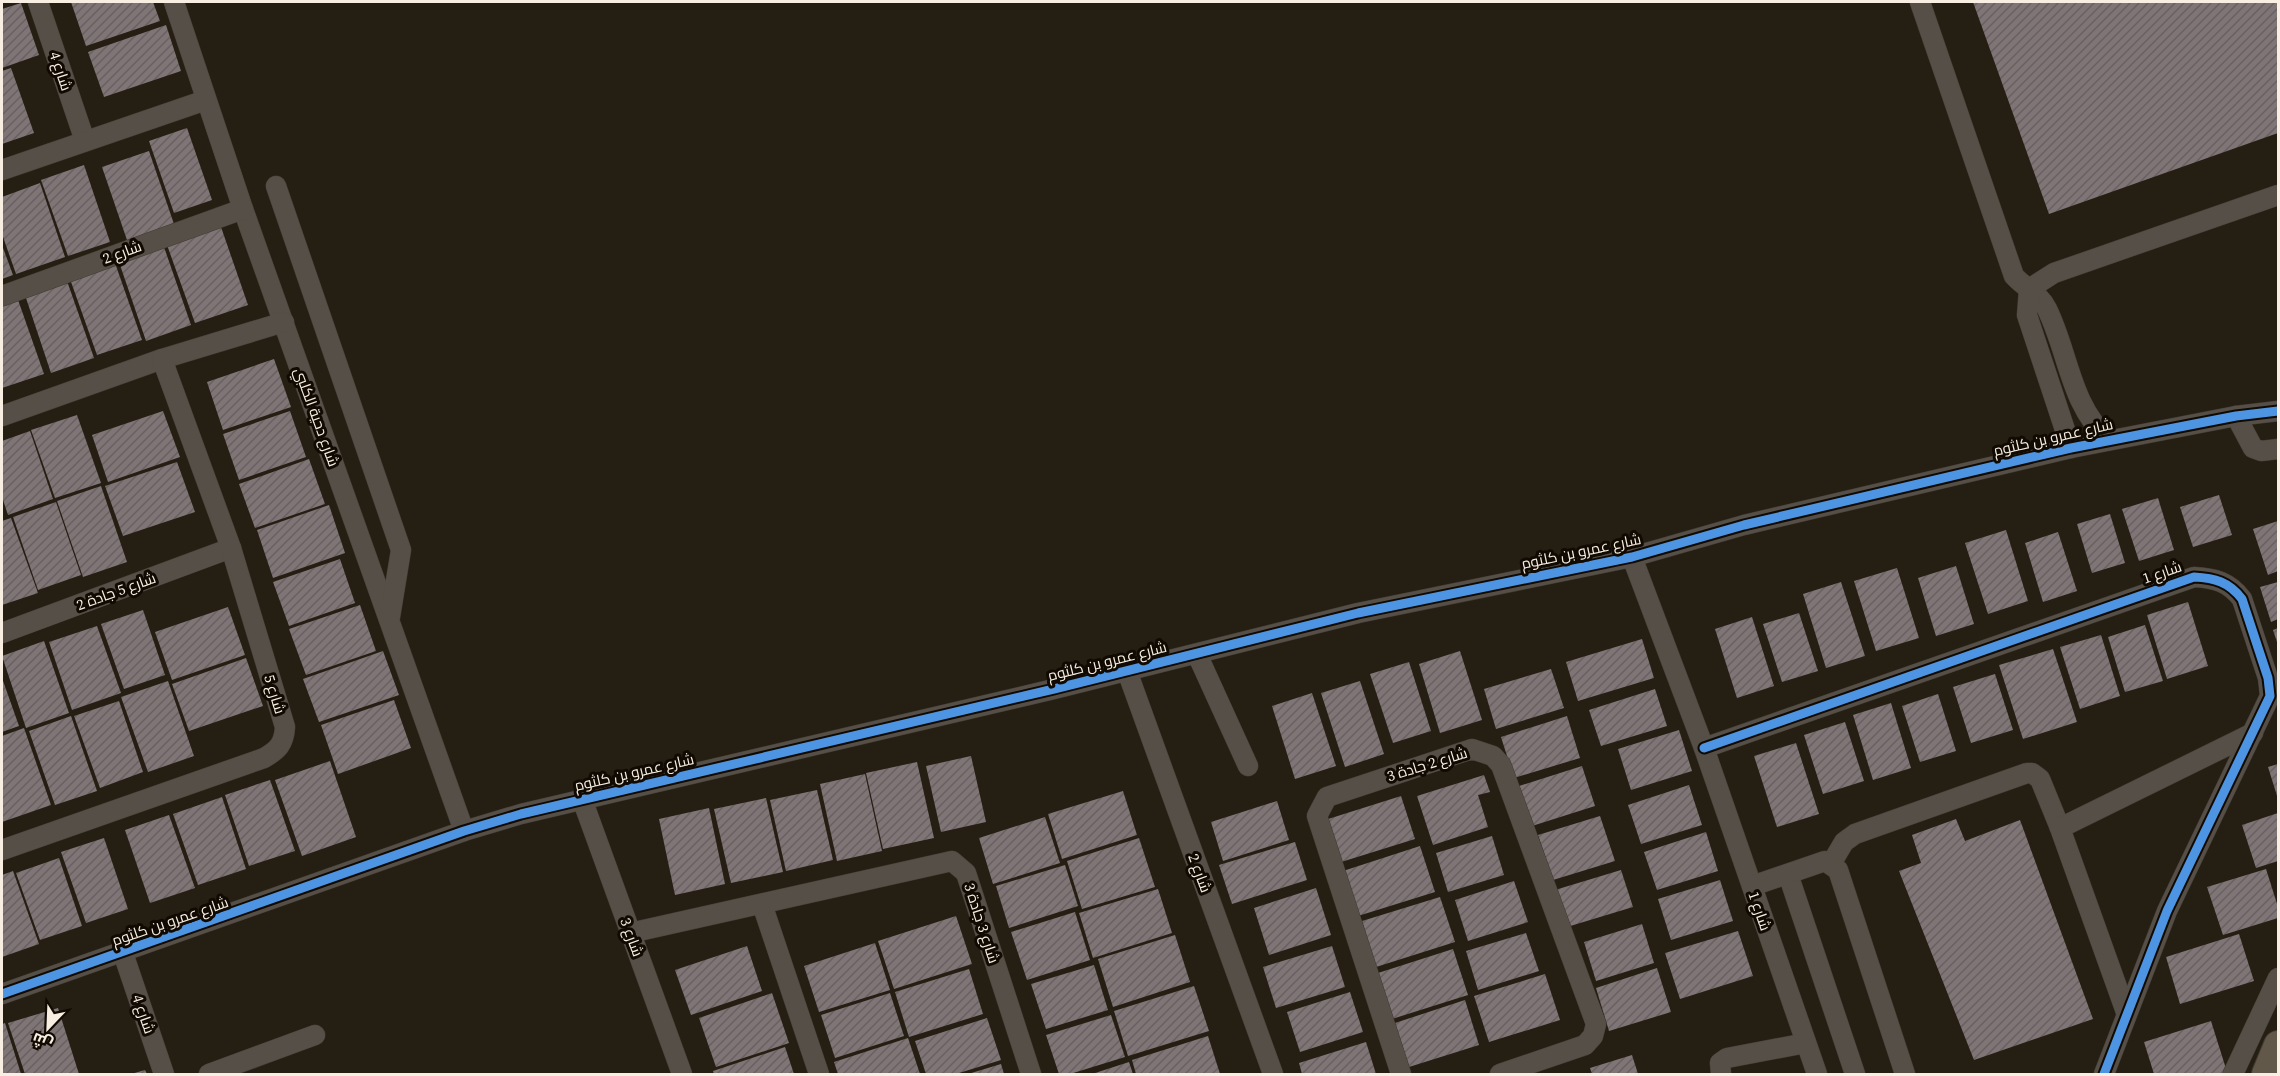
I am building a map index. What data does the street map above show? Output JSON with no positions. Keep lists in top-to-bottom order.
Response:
{
  "streets": {
    "street": [
      "شارع 4",
      "شارع 2",
      "شارع دحية الكلبي",
      "شارع عمرو بن كلثوم",
      "شارع 1",
      "شارع 5 جادة 2",
      "شارع 5",
      "شارع 2 جادة 3",
      "شارع 3 جادة 3",
      "شارع 3"
    ]
  },
  "crossings": [
    ["شارع 4", "شارع عمرو بن كلثوم"],
    ["شارع 2", "شارع دحية الكلبي"],
    ["شارع 2", "شارع عمرو بن كلثوم"],
    ["شارع دحية الكلبي", "شارع عمرو بن كلثوم"],
    ["شارع عمرو بن كلثوم", "شارع 1"],
    ["شارع عمرو بن كلثوم", "شارع 3"],
    ["شارع 5 جادة 2", "شارع 5"],
    ["شارع 3 جادة 3", "شارع 3"]
  ],
  "north": "bottom left"
}
